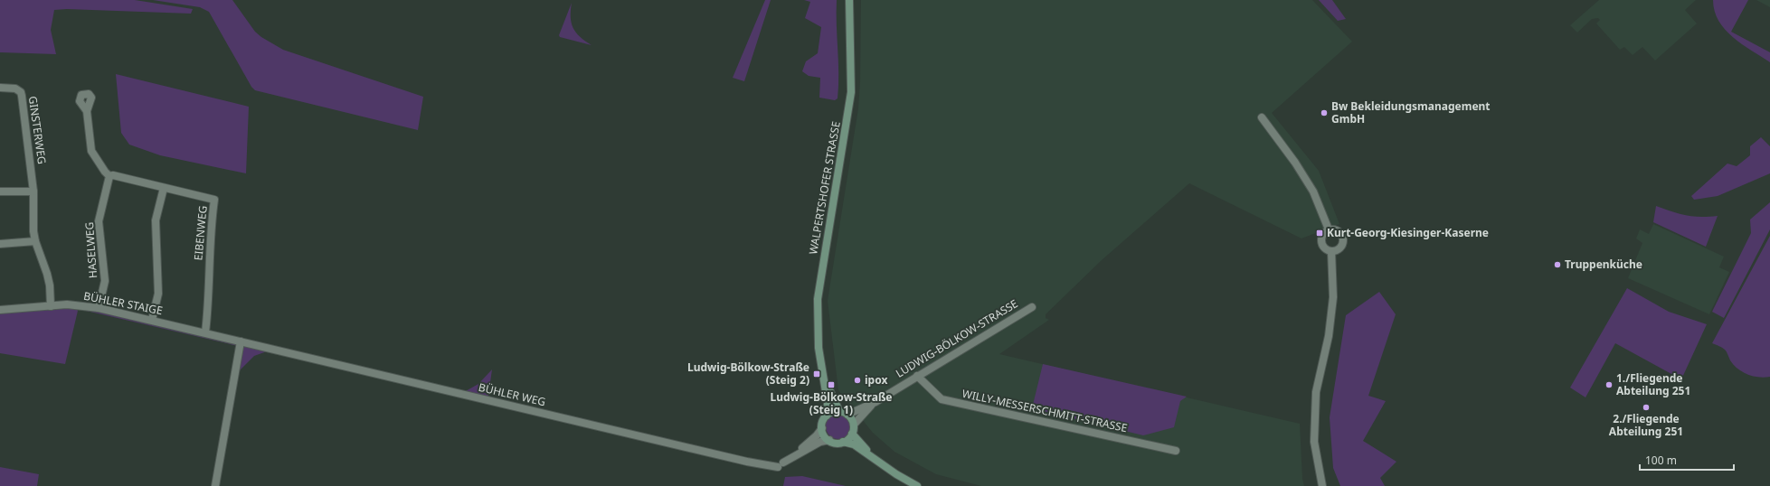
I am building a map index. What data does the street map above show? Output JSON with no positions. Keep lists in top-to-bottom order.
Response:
{
  "streets": {
    "street": [
      "GINSTERWEG",
      "WALPERTSHOFER STRASSE",
      "EIBENWEG",
      "HASELWEG",
      "BÜHLER STAIGE",
      "LUDWIG-BÖLKOW-STRASSE",
      "BÜHLER WEG",
      "WILLY-MESSERSCHMITT-STRASSE"
    ]
  },
  "crossings": [
    ["GINSTERWEG", "BÜHLER STAIGE"],
    ["WALPERTSHOFER STRASSE", "LUDWIG-BÖLKOW-STRASSE"],
    ["WALPERTSHOFER STRASSE", "BÜHLER WEG"],
    ["EIBENWEG", "HASELWEG"],
    ["EIBENWEG", "BÜHLER STAIGE"],
    ["HASELWEG", "BÜHLER STAIGE"],
    ["BÜHLER STAIGE", "BÜHLER WEG"],
    ["LUDWIG-BÖLKOW-STRASSE", "BÜHLER WEG"],
    ["LUDWIG-BÖLKOW-STRASSE", "WILLY-MESSERSCHMITT-STRASSE"]
  ],
  "places": {
    "other": [
      "Bw Bekleidungsmanagement GmbH",
      "Truppenküche",
      "ipox",
      "1./Fliegende Abteilung 251",
      "2./Fliegende Abteilung 251"
    ],
    "transit": ["Kurt-Georg-Kiesinger-Kaserne", "Ludwig-Bölkow-Straße (Steig 2)", "Ludwig-Bölkow-Straße (Steig 1)"]
  },
  "scale_bar": "100 m"
}
